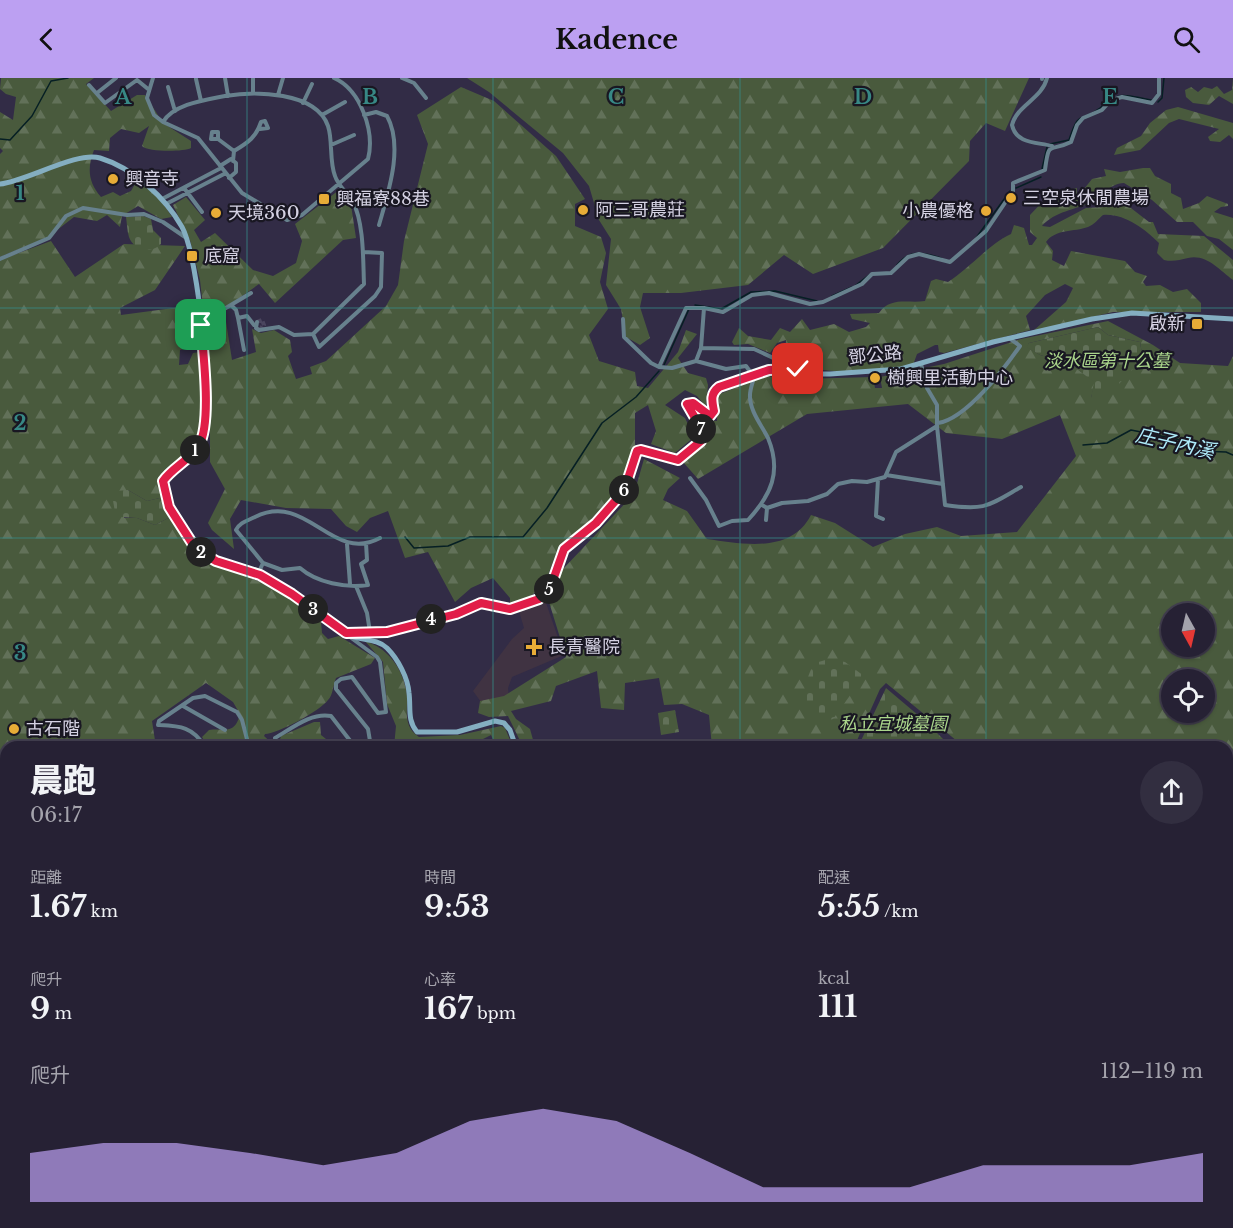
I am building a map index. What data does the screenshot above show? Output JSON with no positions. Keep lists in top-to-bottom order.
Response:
{
  "streets": {
    "street": ["鄧公路"]
  },
  "water": ["庄子內溪"],
  "parks": ["淡水區第十公墓", "私立宜城墓園"],
  "places": {
    "other": [
      "興音寺",
      "三空泉休閒農場",
      "阿三哥農莊",
      "小農優格",
      "天境360",
      "樹興里活動中心",
      "古石階"
    ],
    "transit": ["興福寮88巷", "底窟", "啟新"],
    "health": ["長青醫院"]
  },
  "north": "bottom",
  "page": {
    "header": "Kadence",
    "pins": [
      "7",
      "1",
      "6",
      "2",
      "5",
      "3",
      "4"
    ],
    "heading": ["晨跑", "06:17"],
    "stats": [
      ["距離", "1.67 km"],
      ["時間", "9:53"],
      ["配速", "5:55 /km"],
      ["爬升", "9 m"],
      ["心率", "167 bpm"],
      ["kcal", "111"]
    ],
    "chart": ["爬升", "112–119 m"]
  },
  "grid": {
    "columns": [
      "A",
      "B",
      "C",
      "D",
      "E"
    ],
    "rows": ["1", "2", "3"]
  }
}
